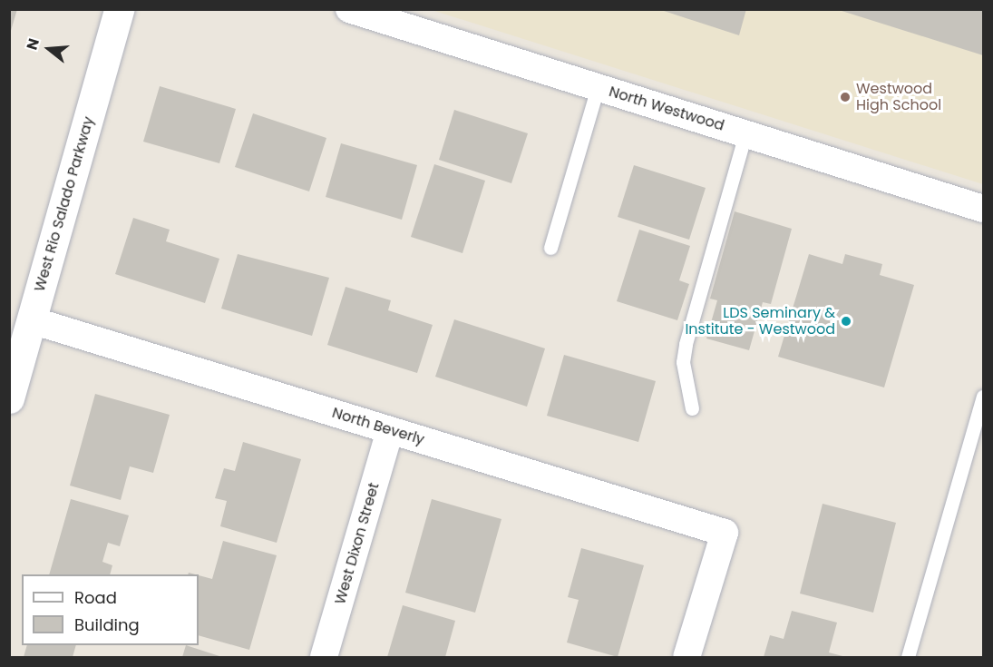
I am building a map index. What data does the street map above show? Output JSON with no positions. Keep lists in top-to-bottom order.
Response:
{
  "streets": {
    "main road": ["West Rio Salado Parkway"],
    "street": ["North Westwood", "North Beverly", "West Dixon Street"]
  },
  "crossings": [
    ["West Rio Salado Parkway", "North Beverly"],
    ["North Beverly", "West Dixon Street"]
  ],
  "places": ["Westwood High School", "LDS Seminary & Institute - Westwood"],
  "legend": ["Road", "Building"],
  "north": "left"
}
